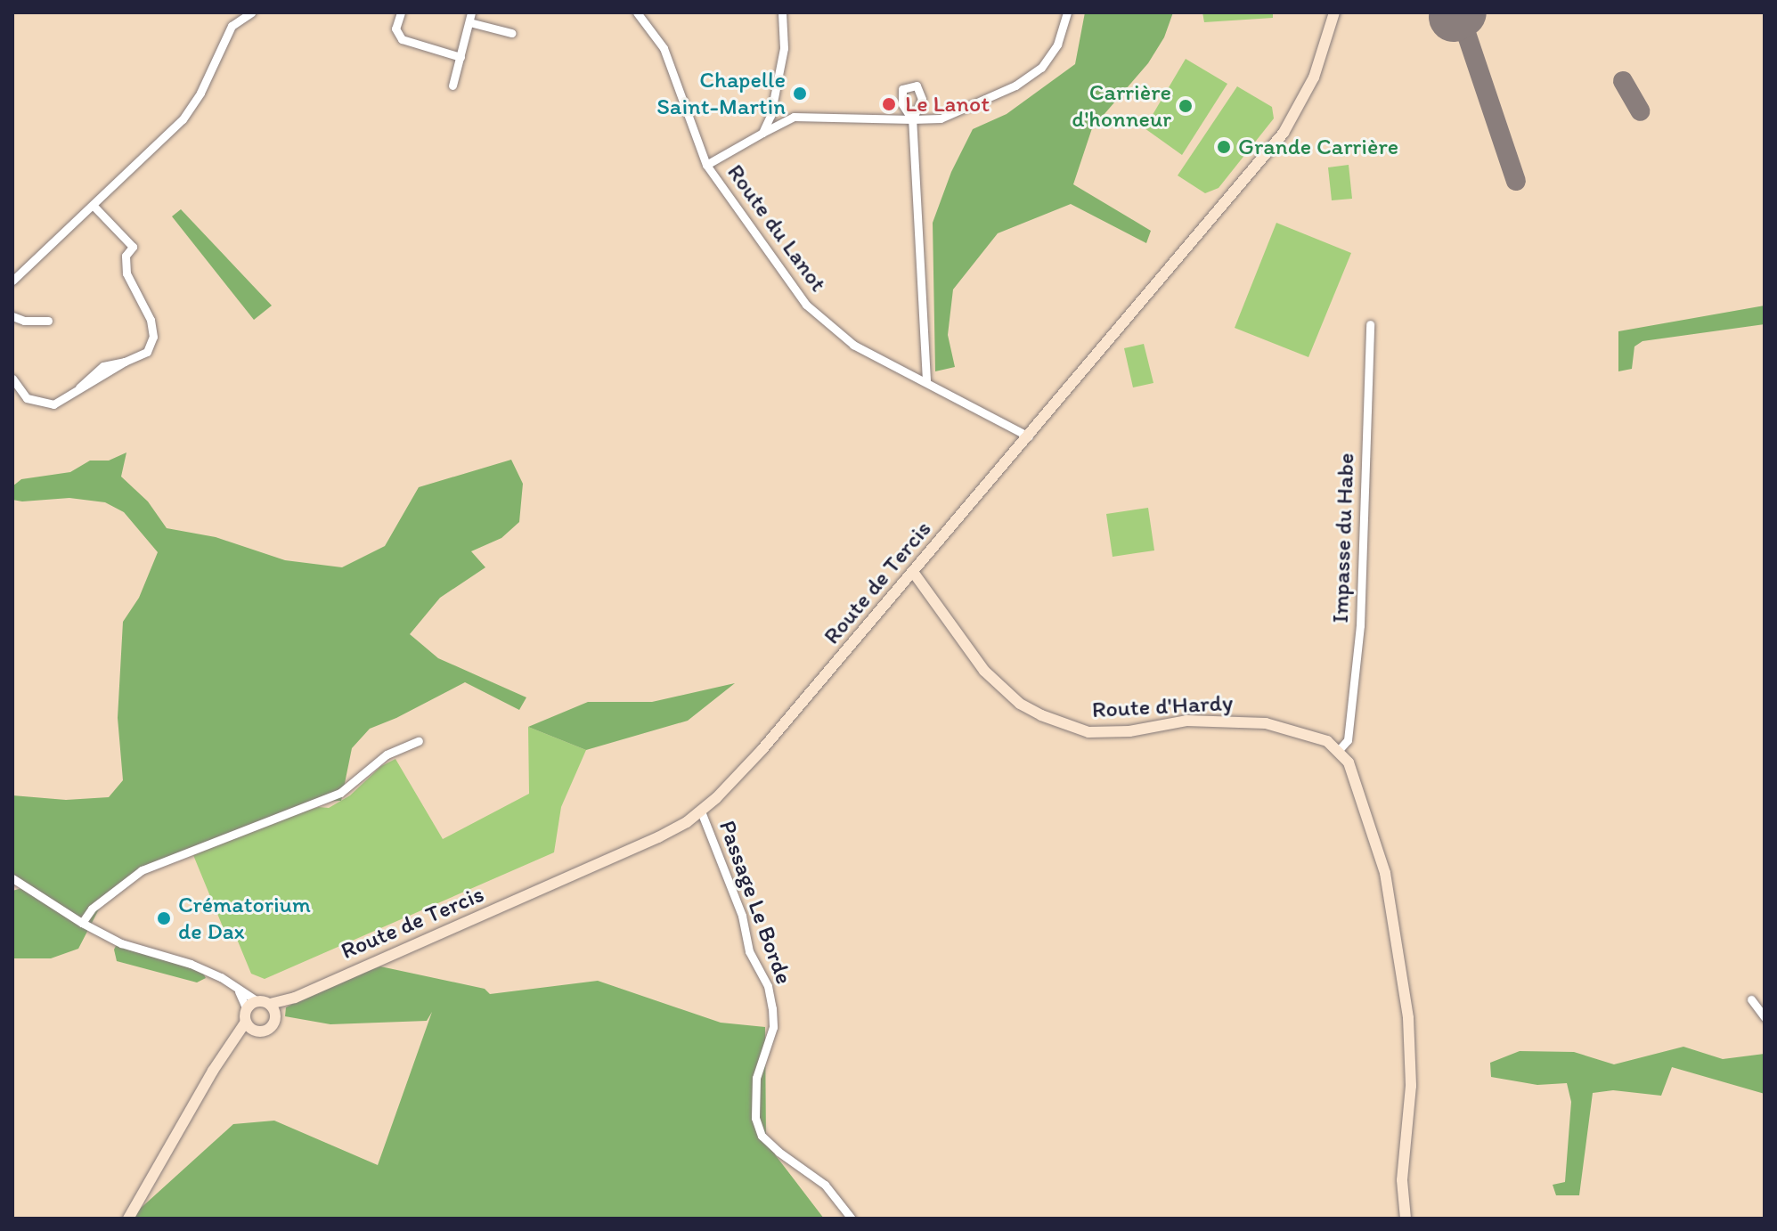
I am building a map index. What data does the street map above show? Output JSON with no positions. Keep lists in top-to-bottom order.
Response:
{
  "streets": {
    "main road": ["Route de Tercis", "Route d'Hardy"],
    "street": ["Route du Lanot", "Impasse du Habe", "Passage Le Borde"]
  },
  "crossings": [
    ["Route du Lanot", "Route de Tercis"],
    ["Impasse du Habe", "Route d'Hardy"],
    ["Route de Tercis", "Route d'Hardy"],
    ["Route de Tercis", "Passage Le Borde"]
  ],
  "places": [
    "Chapelle Saint-Martin",
    "Le Lanot",
    "Carrière d'honneur",
    "Grande Carrière",
    "Crématorium de Dax"
  ]
}
